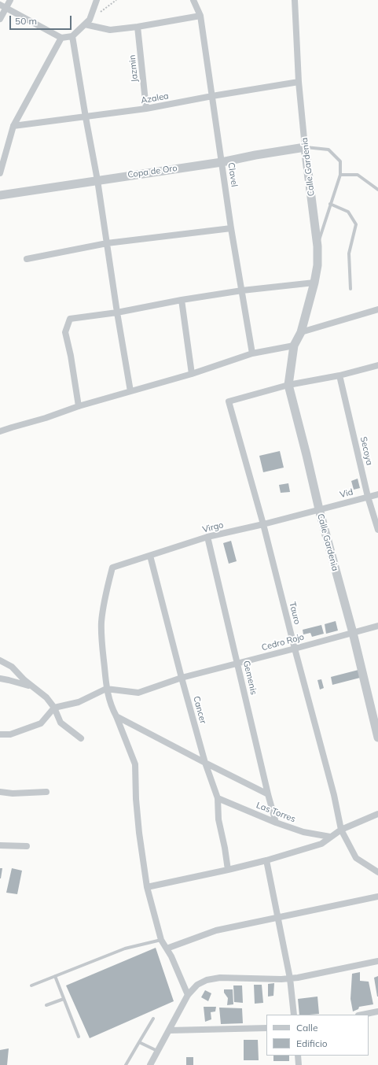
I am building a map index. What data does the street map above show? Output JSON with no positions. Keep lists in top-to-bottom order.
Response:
{
  "streets": {
    "street": [
      "Jazmin",
      "Azalea",
      "Calle Gardenia",
      "Copa de Oro",
      "Clavel",
      "Secoya",
      "Vid",
      "Virgo",
      "Tauro",
      "Cedro Rojo",
      "Gemenis",
      "Cancer",
      "Las Torres"
    ]
  },
  "crossings": [
    ["Jazmin", "Azalea"],
    ["Azalea", "Calle Gardenia"],
    ["Azalea", "Clavel"],
    ["Calle Gardenia", "Copa de Oro"],
    ["Calle Gardenia", "Vid"],
    ["Calle Gardenia", "Virgo"],
    ["Calle Gardenia", "Tauro"],
    ["Calle Gardenia", "Cedro Rojo"],
    ["Copa de Oro", "Clavel"],
    ["Secoya", "Vid"],
    ["Vid", "Virgo"],
    ["Virgo", "Tauro"],
    ["Virgo", "Cedro Rojo"],
    ["Virgo", "Gemenis"],
    ["Virgo", "Cancer"],
    ["Tauro", "Cedro Rojo"],
    ["Cedro Rojo", "Gemenis"],
    ["Cedro Rojo", "Cancer"],
    ["Gemenis", "Las Torres"],
    ["Cancer", "Las Torres"]
  ],
  "legend": ["Calle", "Edificio"],
  "scale_bar": "50 m"
}
